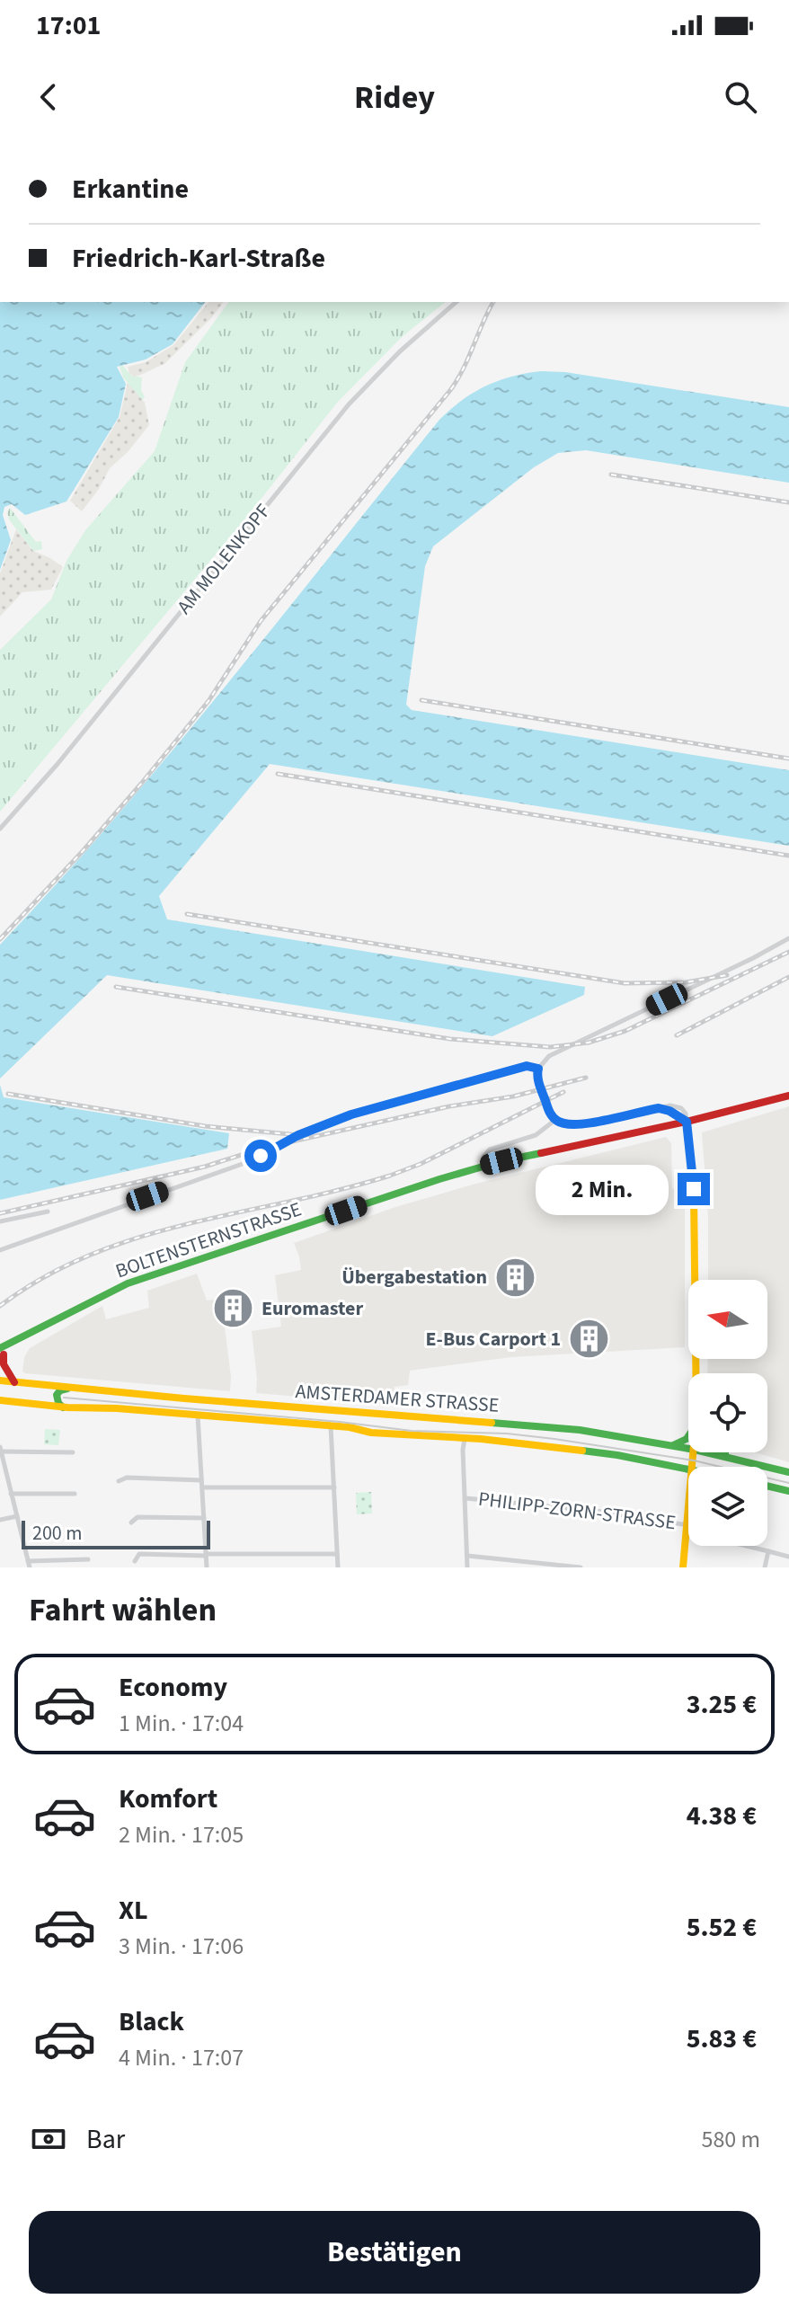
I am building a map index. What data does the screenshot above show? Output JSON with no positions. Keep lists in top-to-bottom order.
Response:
{
  "streets": {
    "main road": ["BOLTENSTERNSTRASSE", "AMSTERDAMER STRASSE"],
    "street": ["AM MOLENKOPF", "PHILIPP-ZORN-STRASSE"]
  },
  "places": {
    "building": ["Übergabestation", "Euromaster", "E-Bus Carport 1"]
  },
  "scale_bar": "200 m",
  "north": "left",
  "page": {
    "status": "17:01",
    "header": "Ridey",
    "banner": ["Erkantine", "Friedrich-Karl-Straße"],
    "bubble": "2 Min.",
    "scale": "200 m",
    "heading": "Fahrt wählen",
    "list": [
      {
        "name": "Economy",
        "note": "1 Min. · 17:04",
        "value": "3.25 €"
      },
      {
        "name": "Komfort",
        "note": "2 Min. · 17:05",
        "value": "4.38 €"
      },
      {
        "name": "XL",
        "note": "3 Min. · 17:06",
        "value": "5.52 €"
      },
      {
        "name": "Black",
        "note": "4 Min. · 17:07",
        "value": "5.83 €"
      }
    ],
    "pay": ["Bar", "580 m"],
    "buttons": "Bestätigen"
  }
}
